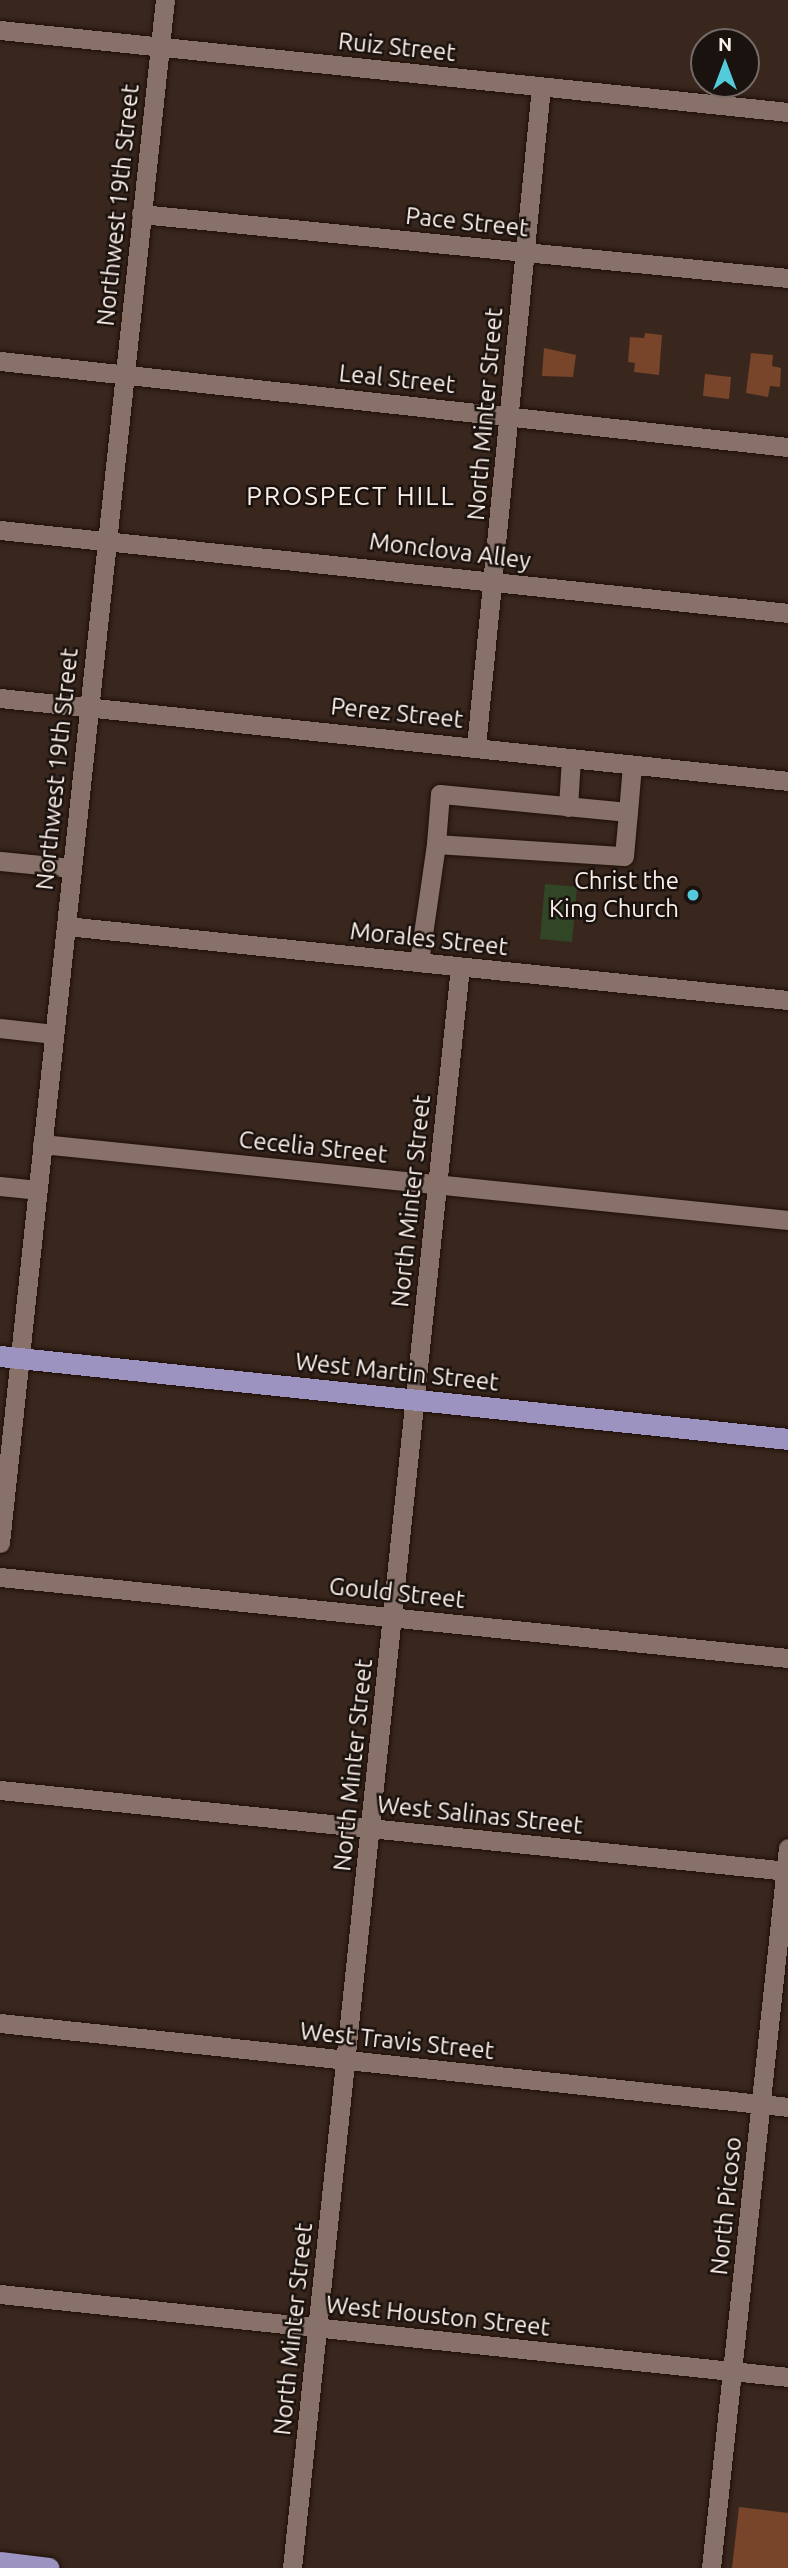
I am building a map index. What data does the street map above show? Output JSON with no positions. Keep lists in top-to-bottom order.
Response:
{
  "streets": {
    "main road": ["West Martin Street"],
    "street": [
      "Ruiz Street",
      "Northwest 19th Street",
      "Pace Street",
      "Leal Street",
      "North Minter Street",
      "Monclova Alley",
      "Perez Street",
      "Morales Street",
      "Cecelia Street",
      "Gould Street",
      "West Salinas Street",
      "West Travis Street",
      "North Picoso",
      "West Houston Street"
    ]
  },
  "crossings": [
    ["Ruiz Street", "Northwest 19th Street"],
    ["Ruiz Street", "North Minter Street"],
    ["Northwest 19th Street", "Pace Street"],
    ["Northwest 19th Street", "Leal Street"],
    ["Northwest 19th Street", "Monclova Alley"],
    ["Northwest 19th Street", "Perez Street"],
    ["Northwest 19th Street", "Morales Street"],
    ["Northwest 19th Street", "Cecelia Street"],
    ["Northwest 19th Street", "West Martin Street"],
    ["Pace Street", "North Minter Street"],
    ["Leal Street", "North Minter Street"],
    ["North Minter Street", "Monclova Alley"],
    ["North Minter Street", "Perez Street"],
    ["North Minter Street", "Morales Street"],
    ["North Minter Street", "Cecelia Street"],
    ["North Minter Street", "West Martin Street"],
    ["North Minter Street", "Gould Street"],
    ["North Minter Street", "West Salinas Street"],
    ["North Minter Street", "West Travis Street"],
    ["North Minter Street", "West Houston Street"],
    ["West Salinas Street", "North Picoso"],
    ["West Travis Street", "North Picoso"],
    ["North Picoso", "West Houston Street"]
  ],
  "districts": ["PROSPECT HILL"],
  "places": ["Christ the King Church"],
  "north": "top"
}
